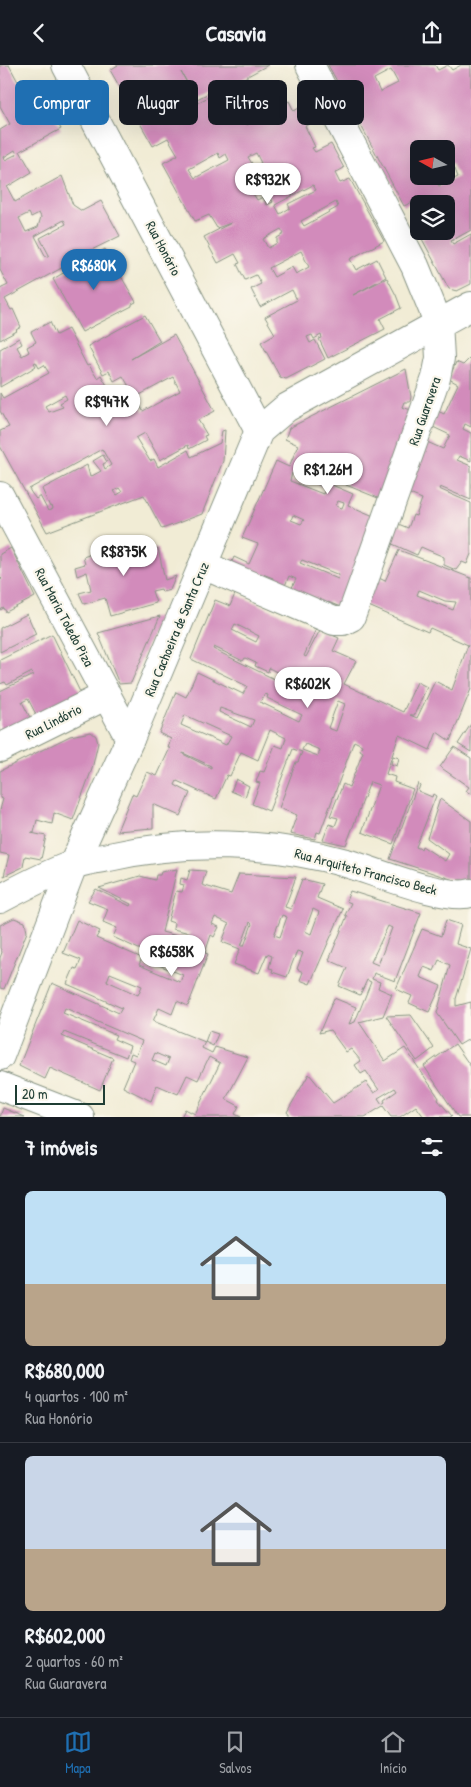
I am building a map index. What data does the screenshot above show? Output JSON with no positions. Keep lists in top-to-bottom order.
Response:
{
  "streets": {
    "street": [
      "Rua Honório",
      "Rua Guaravera",
      "Rua Maria Toledo Piza",
      "Rua Cachoeira de Santa Cruz",
      "Rua Lindório",
      "Rua Arquiteto Francisco Beck"
    ]
  },
  "crossings": [
    ["Rua Honório", "Rua Cachoeira de Santa Cruz"],
    ["Rua Guaravera", "Rua Cachoeira de Santa Cruz"],
    ["Rua Maria Toledo Piza", "Rua Cachoeira de Santa Cruz"],
    ["Rua Maria Toledo Piza", "Rua Lindório"],
    ["Rua Cachoeira de Santa Cruz", "Rua Arquiteto Francisco Beck"]
  ],
  "scale_bar": "20 m",
  "north": "left",
  "page": {
    "header": "Casavia",
    "chip": [
      "Comprar",
      "Alugar",
      "Filtros",
      "Novo"
    ],
    "price": [
      "R$932K",
      "R$680K",
      "R$947K",
      "R$1.26M",
      "R$875K",
      "R$602K",
      "R$658K"
    ],
    "scale": "20 m",
    "heading": "7 imóveis",
    "list": [
      {
        "name": "R$680,000",
        "note": "4 quartos · 100 m² · Rua Honório"
      },
      {
        "name": "R$602,000",
        "note": "2 quartos · 60 m² · Rua Guaravera"
      }
    ],
    "tabs": ["Mapa", "Salvos", "Início"]
  }
}
